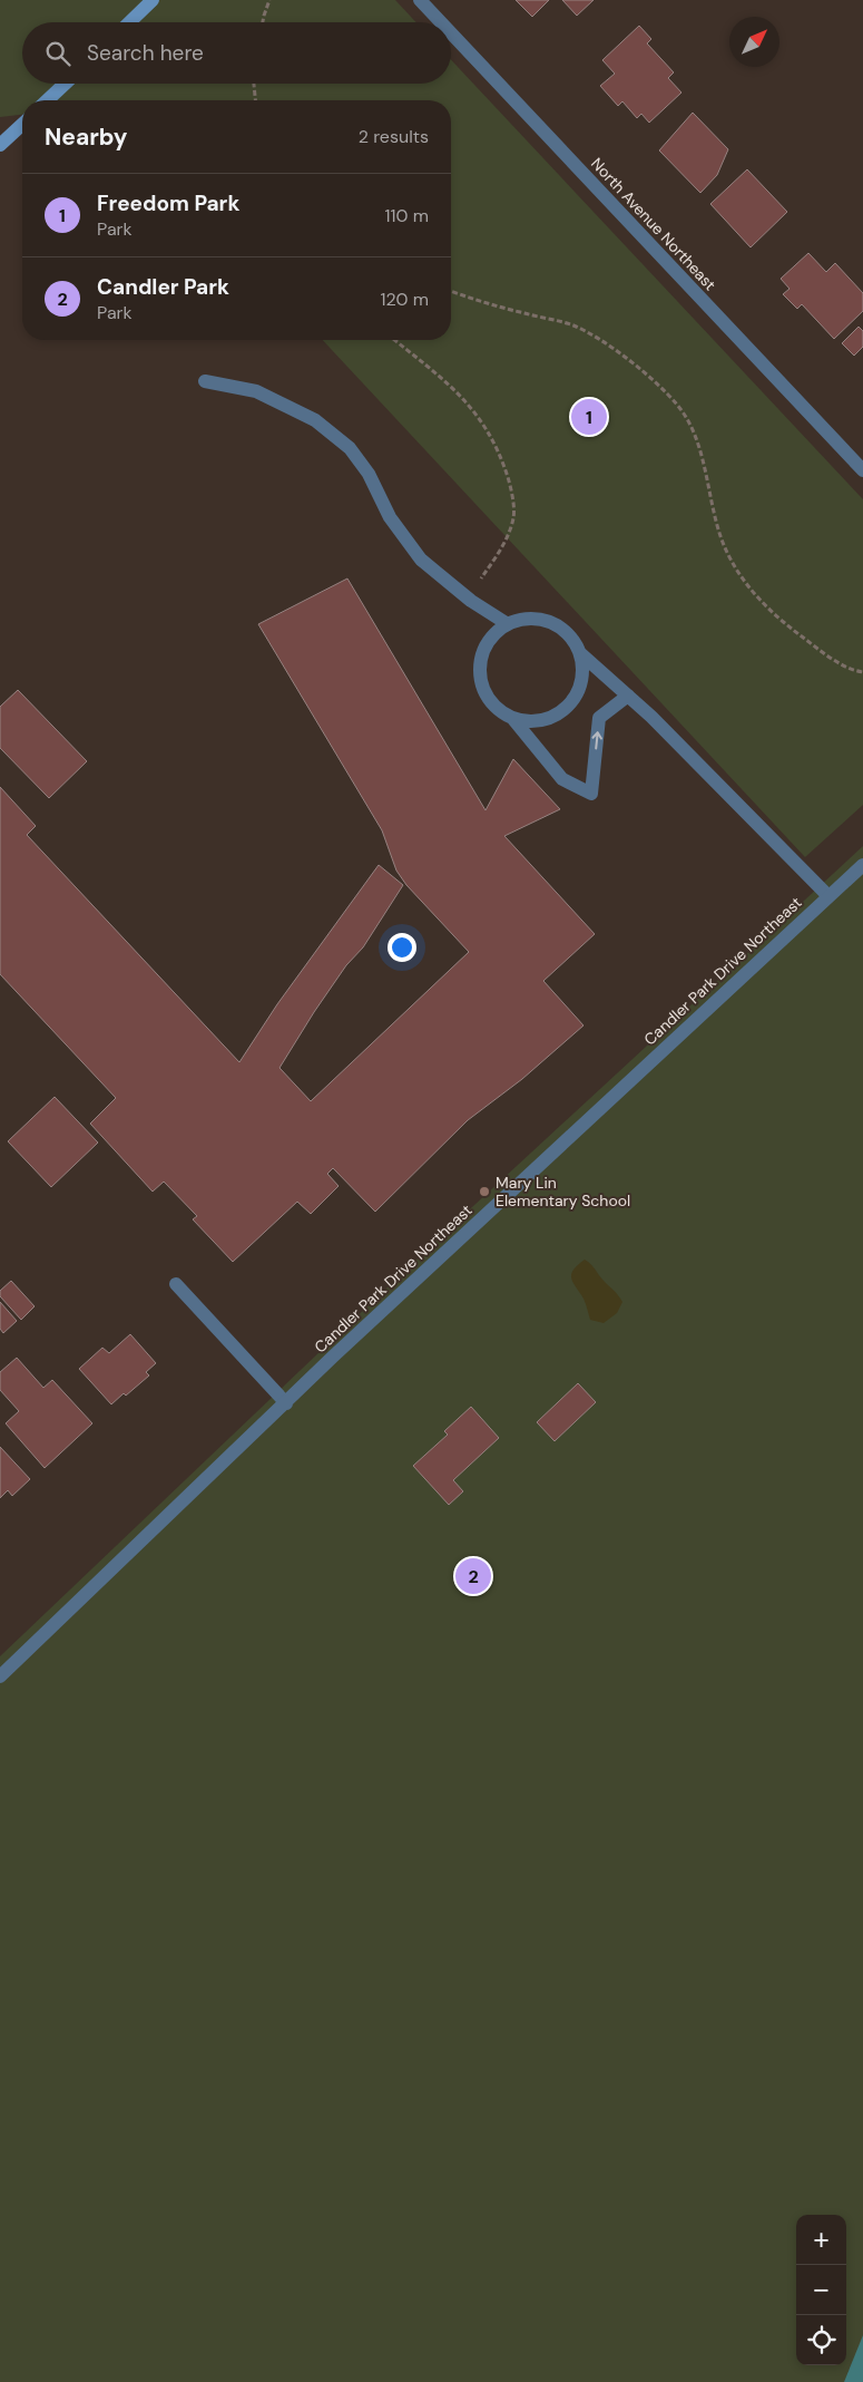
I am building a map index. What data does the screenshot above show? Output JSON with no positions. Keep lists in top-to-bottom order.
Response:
{
  "streets": {
    "street": ["North Avenue Northeast", "Candler Park Drive Northeast"]
  },
  "places": ["Mary Lin Elementary School"],
  "north": "top right",
  "page": {
    "search": "Search here",
    "heading": ["Nearby", "2 results"],
    "list": [
      {
        "mark": "1",
        "name": "Freedom Park",
        "note": "Park",
        "value": "110 m"
      },
      {
        "mark": "2",
        "name": "Candler Park",
        "note": "Park",
        "value": "120 m"
      }
    ],
    "pins": ["1", "2"],
    "map_buttons": ["+", "−"]
  }
}
